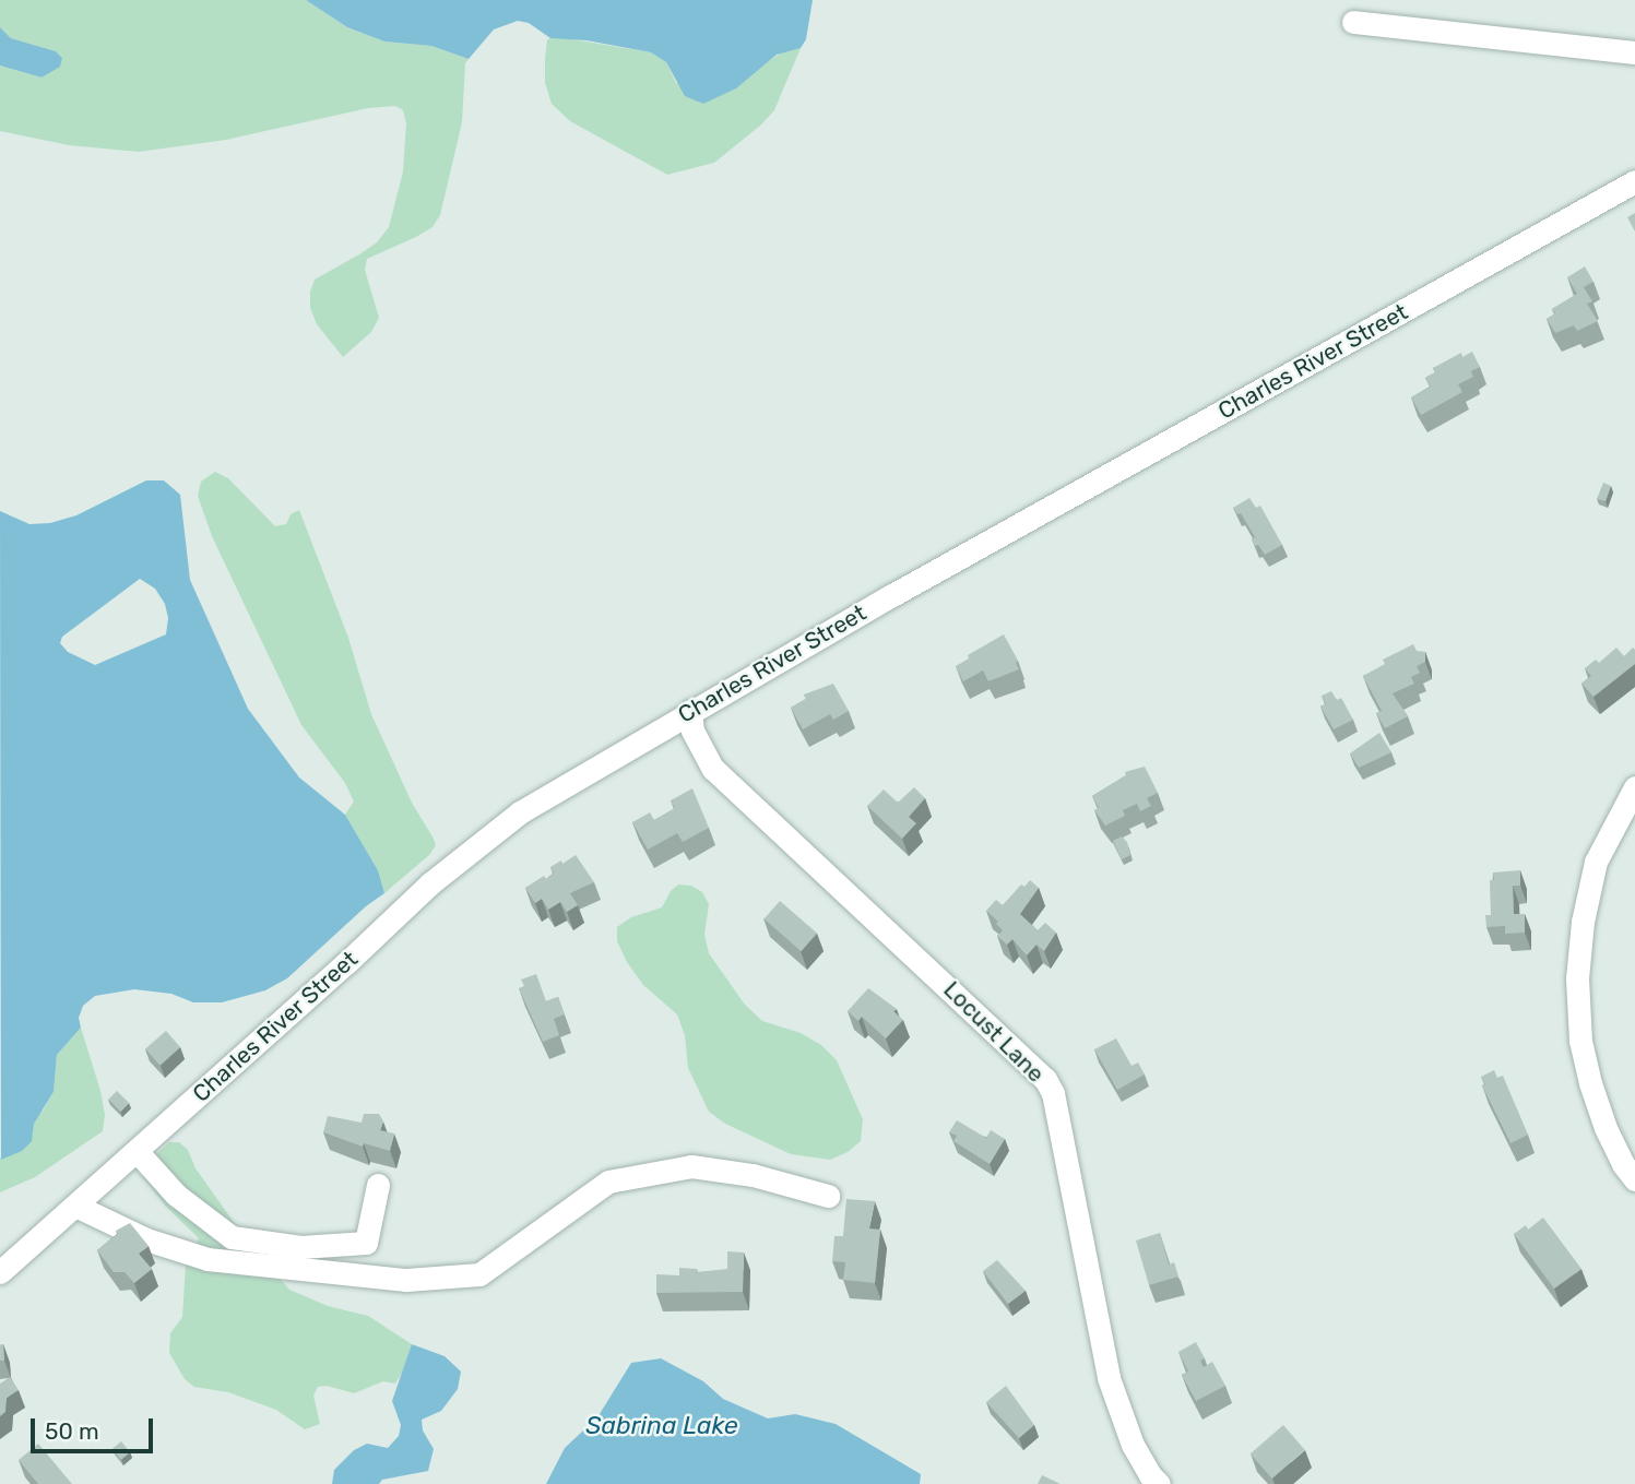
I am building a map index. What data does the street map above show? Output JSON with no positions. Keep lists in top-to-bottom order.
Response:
{
  "streets": {
    "street": ["Charles River Street", "Locust Lane"]
  },
  "crossings": [
    ["Charles River Street", "Locust Lane"]
  ],
  "water": ["Sabrina Lake"],
  "scale_bar": "50 m"
}
